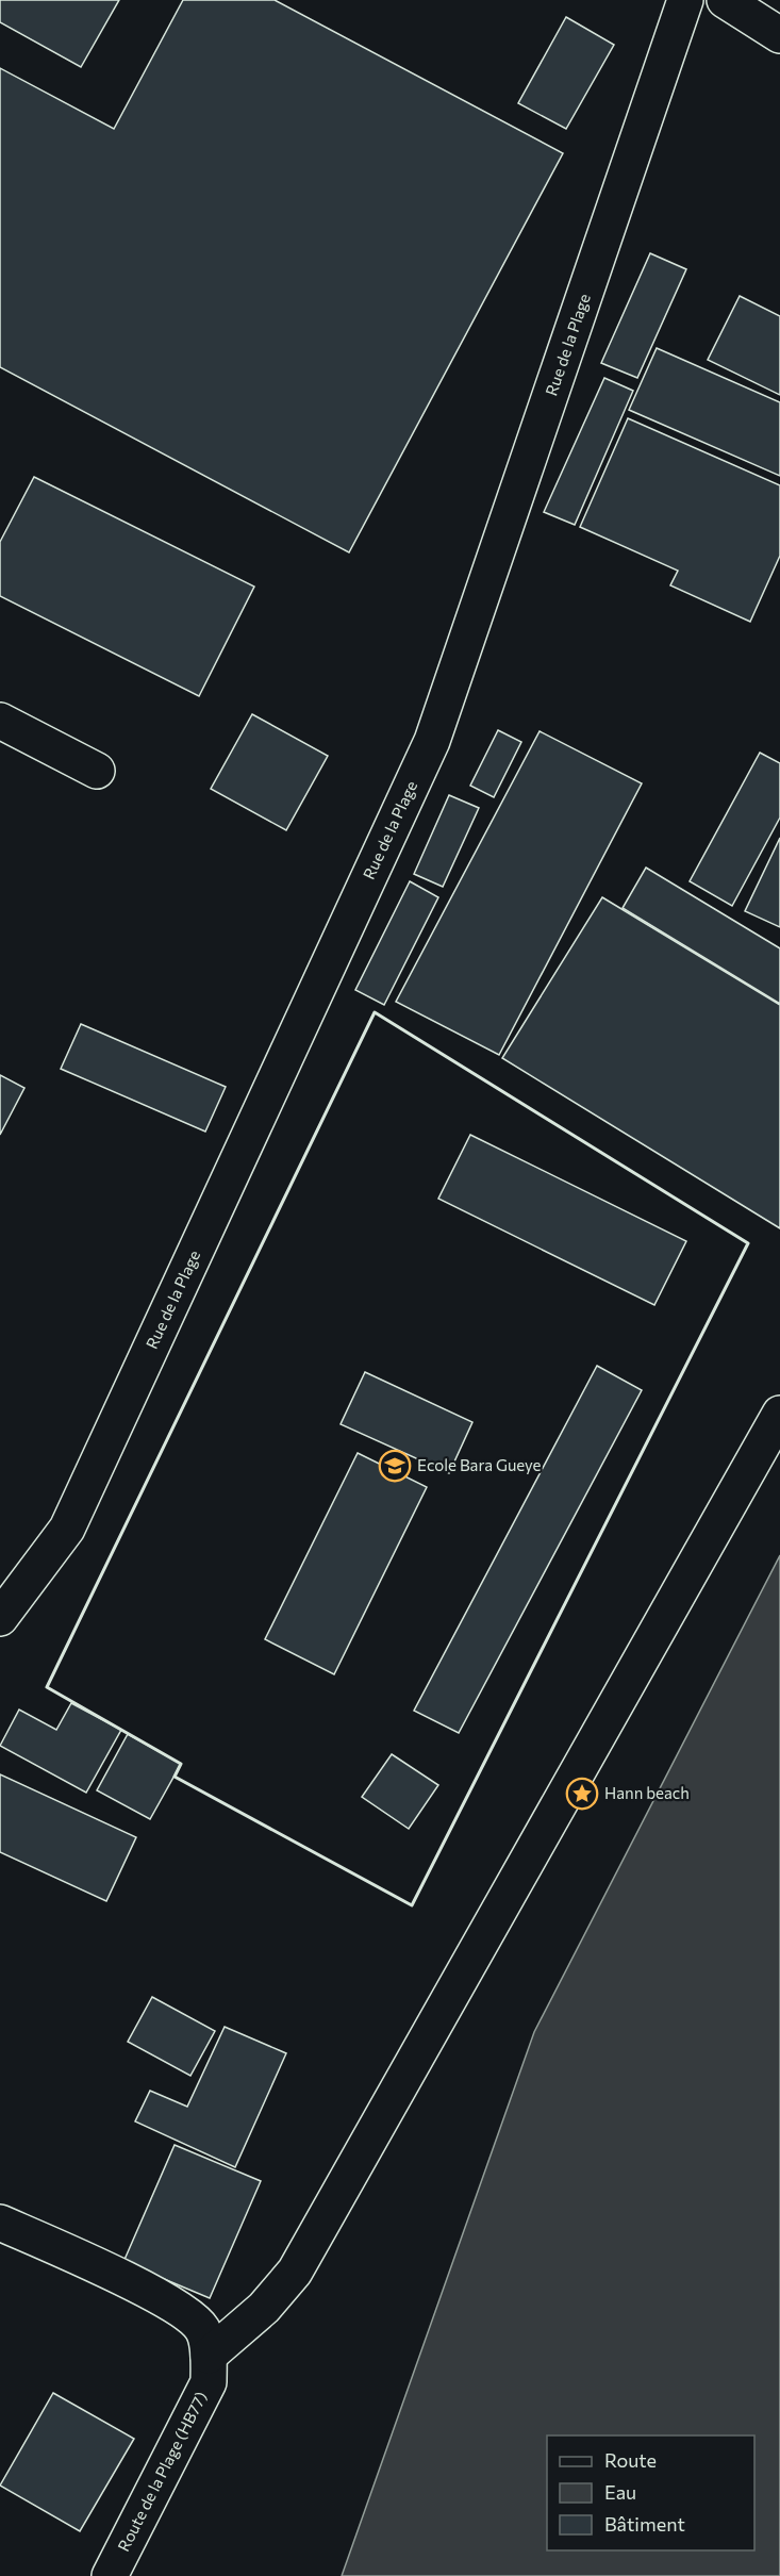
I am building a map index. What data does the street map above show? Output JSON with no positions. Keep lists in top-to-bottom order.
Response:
{
  "streets": {
    "street": ["Rue de la Plage", "Route de la Plage (HB77)"]
  },
  "places": {
    "school or university": ["Ecole Bara Gueye"],
    "place": ["Hann beach"]
  },
  "legend": ["Route", "Eau", "Bâtiment"]
}
